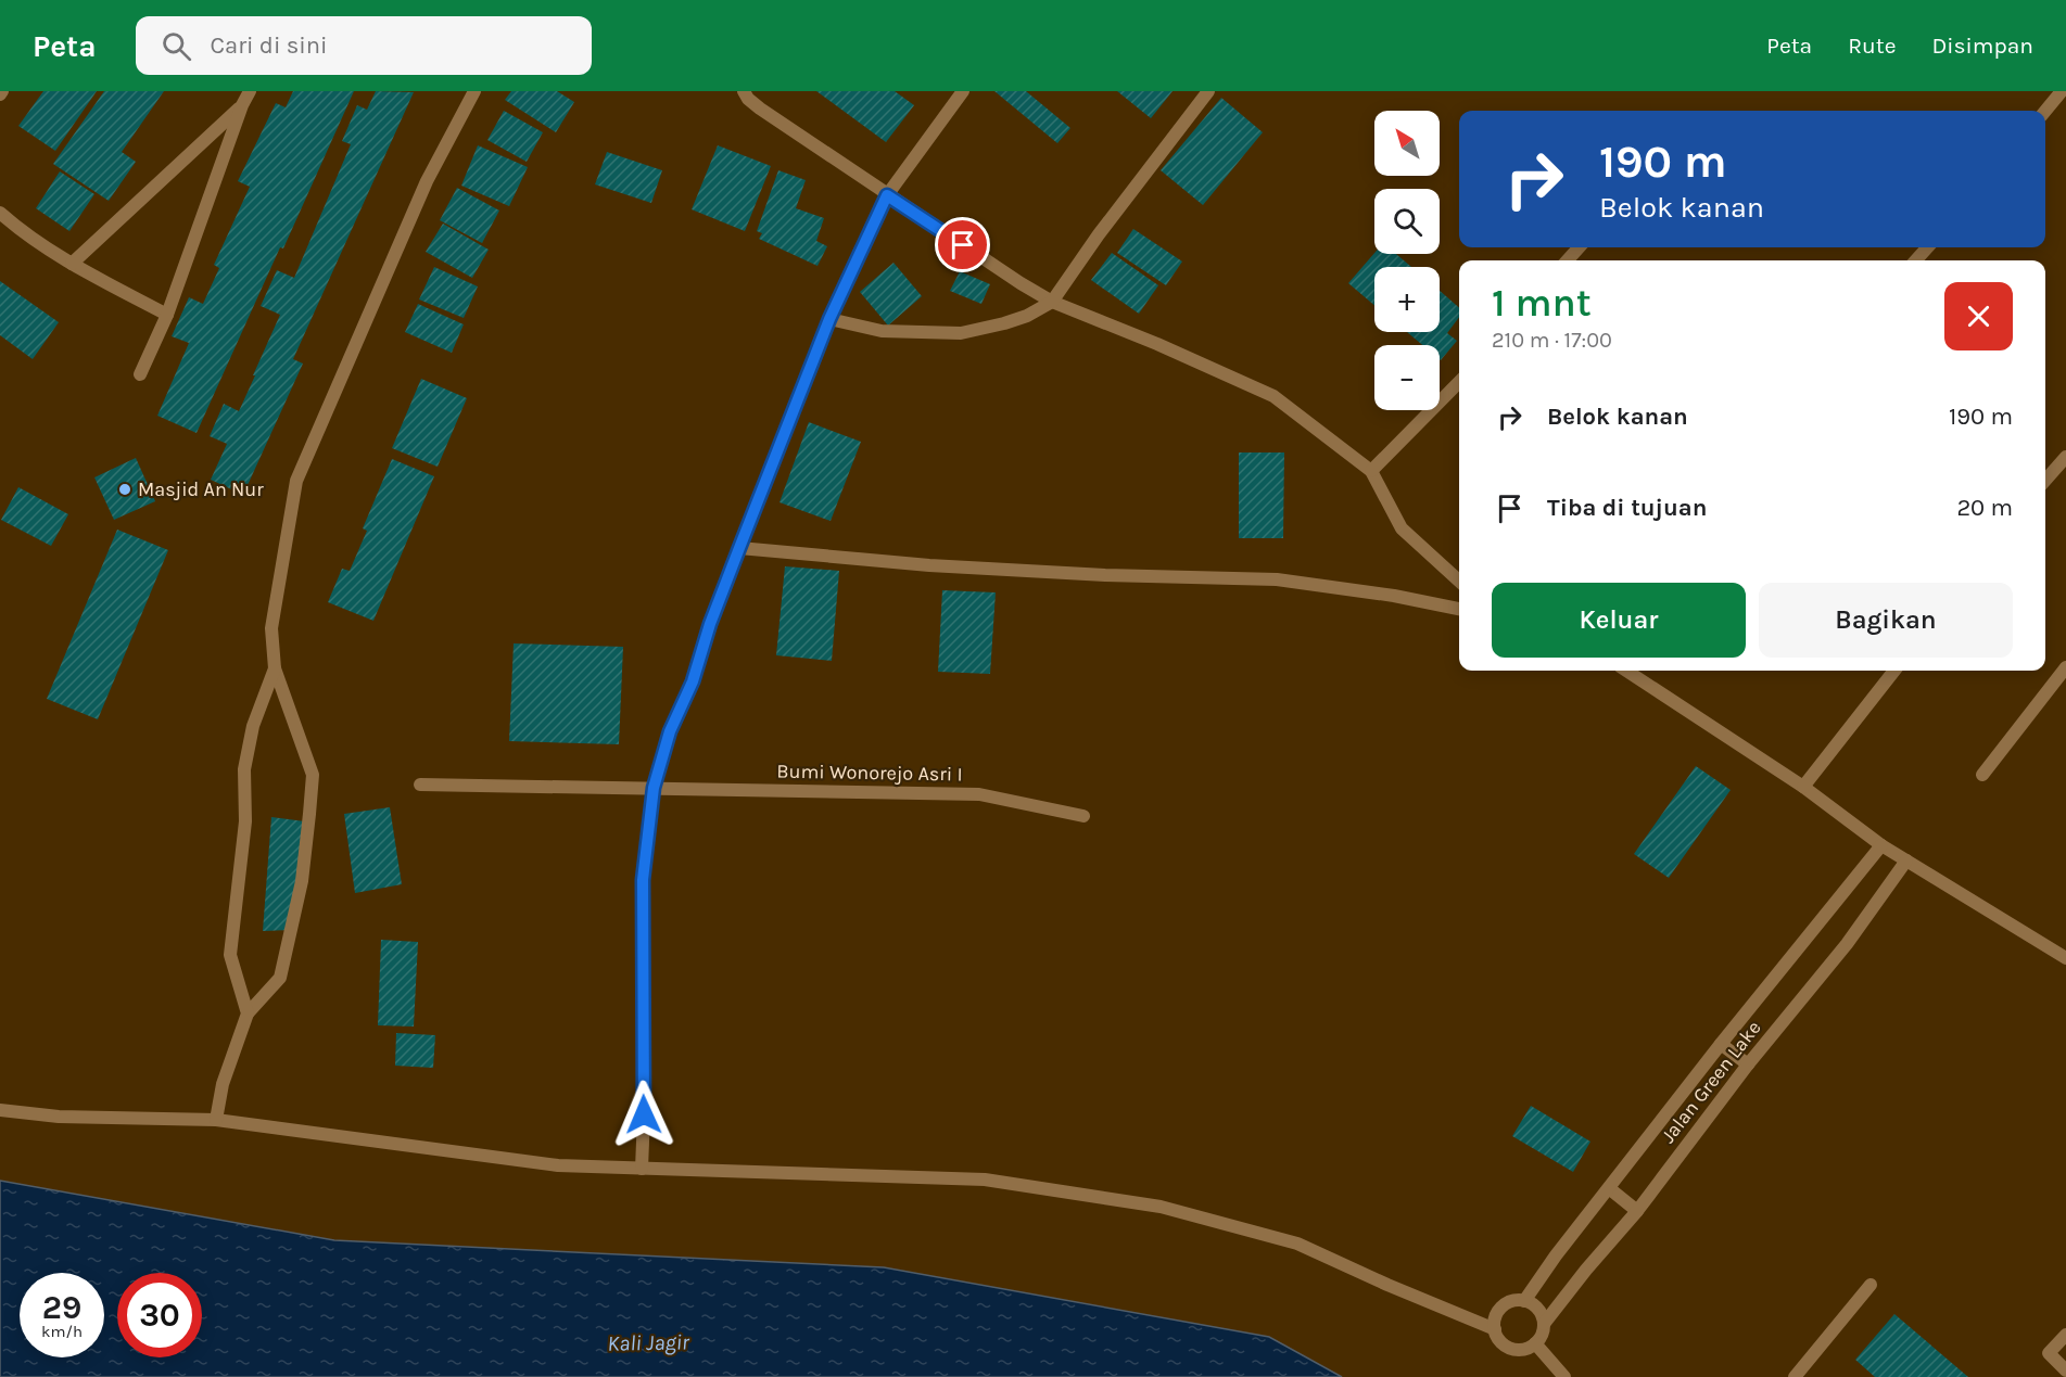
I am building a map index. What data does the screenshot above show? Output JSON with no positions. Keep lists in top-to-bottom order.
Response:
{
  "streets": {
    "street": ["Bumi Wonorejo Asri I", "Jalan Green Lake"]
  },
  "water": ["Kali Jagir"],
  "places": ["Masjid An Nur"],
  "north": "top left",
  "page": {
    "header": "Peta",
    "search": "Cari di sini",
    "nav": ["Peta", "Rute", "Disimpan"],
    "map_buttons": ["+", "−"],
    "turn": ["190 m", "Belok kanan"],
    "heading": ["1 mnt", "210 m · 17:00"],
    "list": [
      {
        "name": "Belok kanan",
        "value": "190 m"
      },
      {
        "name": "Tiba di tujuan",
        "value": "20 m"
      }
    ],
    "buttons": ["Keluar", "Bagikan"],
    "speed": "29 km/h",
    "limit": "30"
  }
}
